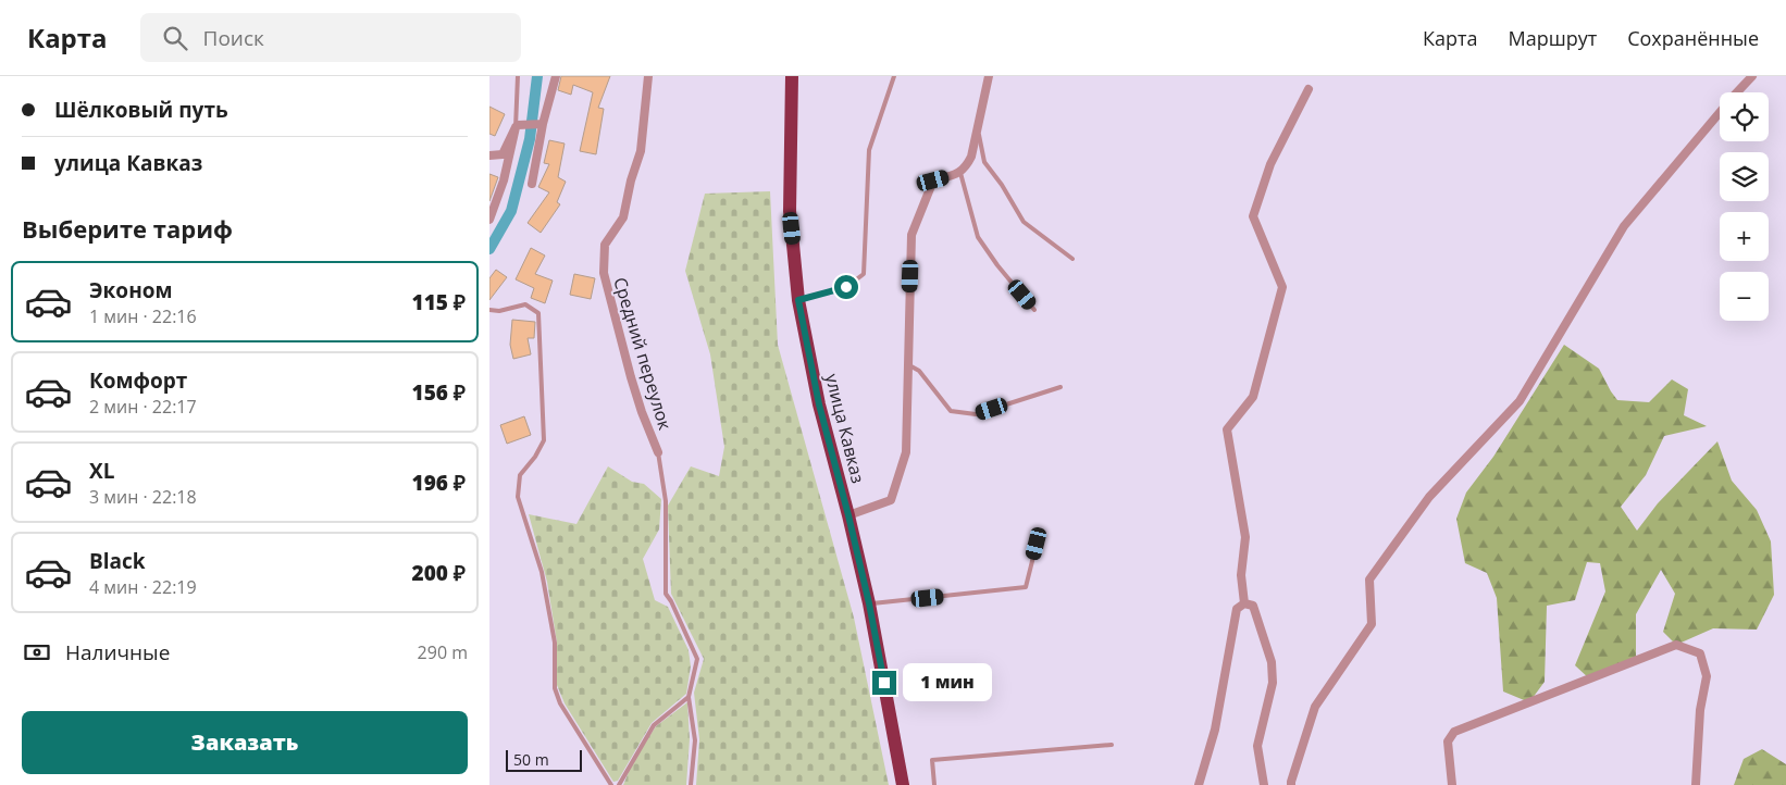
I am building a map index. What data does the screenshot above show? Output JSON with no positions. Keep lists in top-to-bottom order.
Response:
{
  "streets": {
    "highway": ["улица Кавказ"],
    "street": ["Средний переулок"]
  },
  "scale_bar": "50 m",
  "page": {
    "header": "Карта",
    "search": "Поиск",
    "nav": ["Карта", "Маршрут", "Сохранённые"],
    "banner": ["Шёлковый путь", "улица Кавказ"],
    "map_buttons": ["+", "−"],
    "heading": "Выберите тариф",
    "list": [
      {
        "name": "Эконом",
        "note": "1 мин · 22:16",
        "value": "115 ₽"
      },
      {
        "name": "Комфорт",
        "note": "2 мин · 22:17",
        "value": "156 ₽"
      },
      {
        "name": "XL",
        "note": "3 мин · 22:18",
        "value": "196 ₽"
      },
      {
        "name": "Black",
        "note": "4 мин · 22:19",
        "value": "200 ₽"
      }
    ],
    "pay": ["Наличные", "290 m"],
    "bubble": "1 мин",
    "buttons": "Заказать",
    "scale": "50 m"
  }
}
